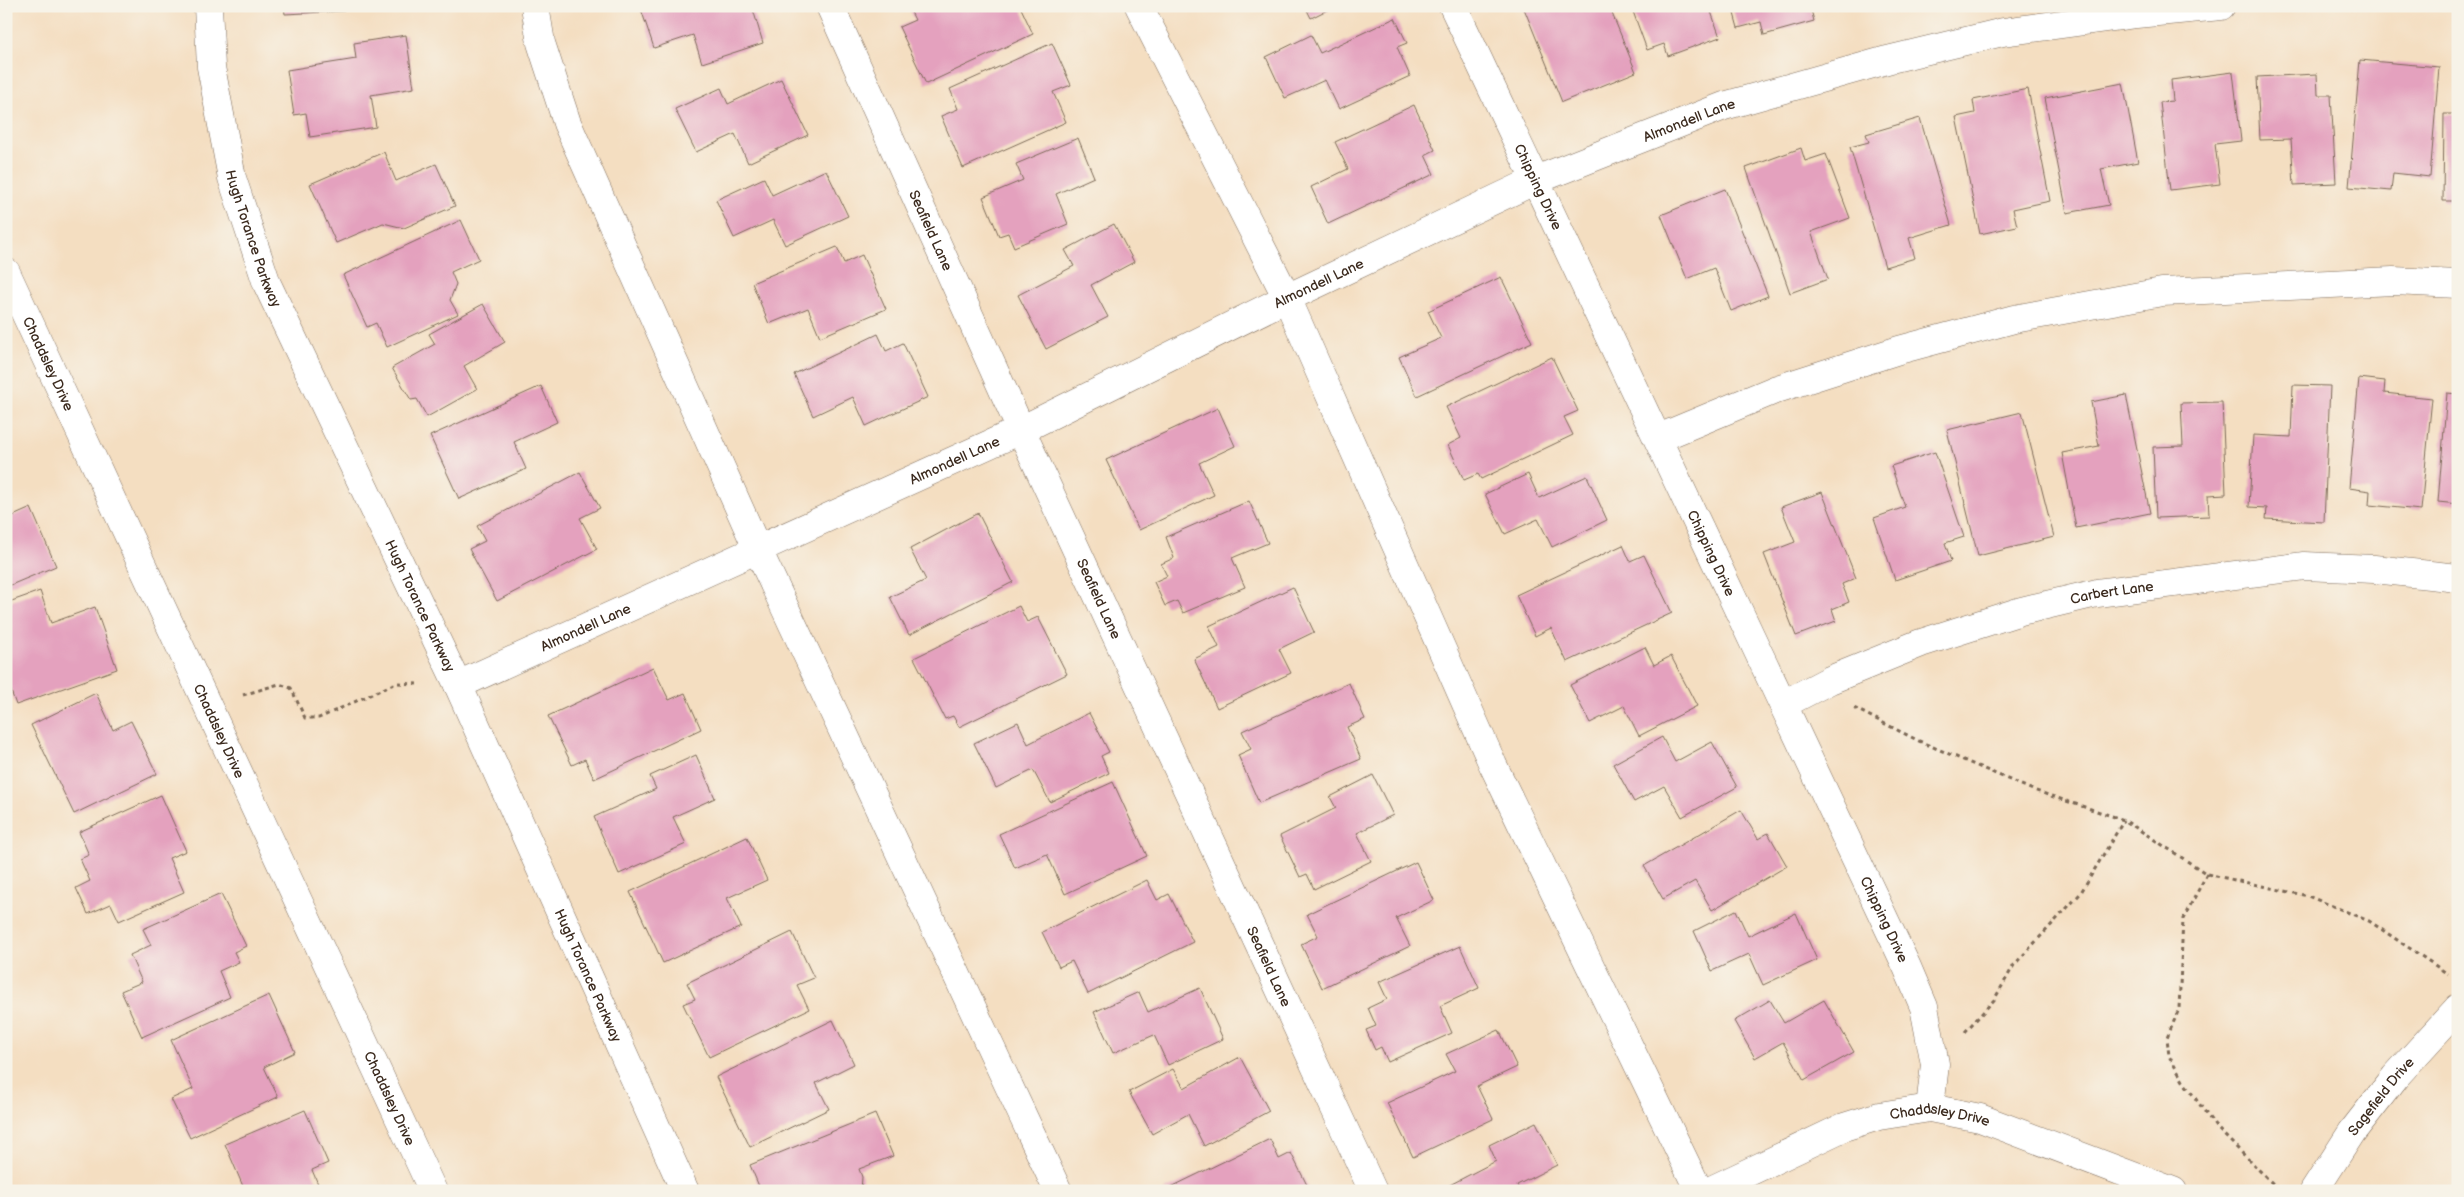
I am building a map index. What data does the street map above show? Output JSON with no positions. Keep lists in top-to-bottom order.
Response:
{
  "streets": {
    "street": [
      "Almondell Lane",
      "Chipping Drive",
      "Seafield Lane",
      "Hugh Torance Parkway",
      "Chaddsley Drive",
      "Carbert Lane",
      "Sagefield Drive"
    ]
  },
  "crossings": [
    ["Almondell Lane", "Chipping Drive"],
    ["Almondell Lane", "Seafield Lane"],
    ["Almondell Lane", "Hugh Torance Parkway"],
    ["Chipping Drive", "Chaddsley Drive"],
    ["Chipping Drive", "Carbert Lane"]
  ]
}
